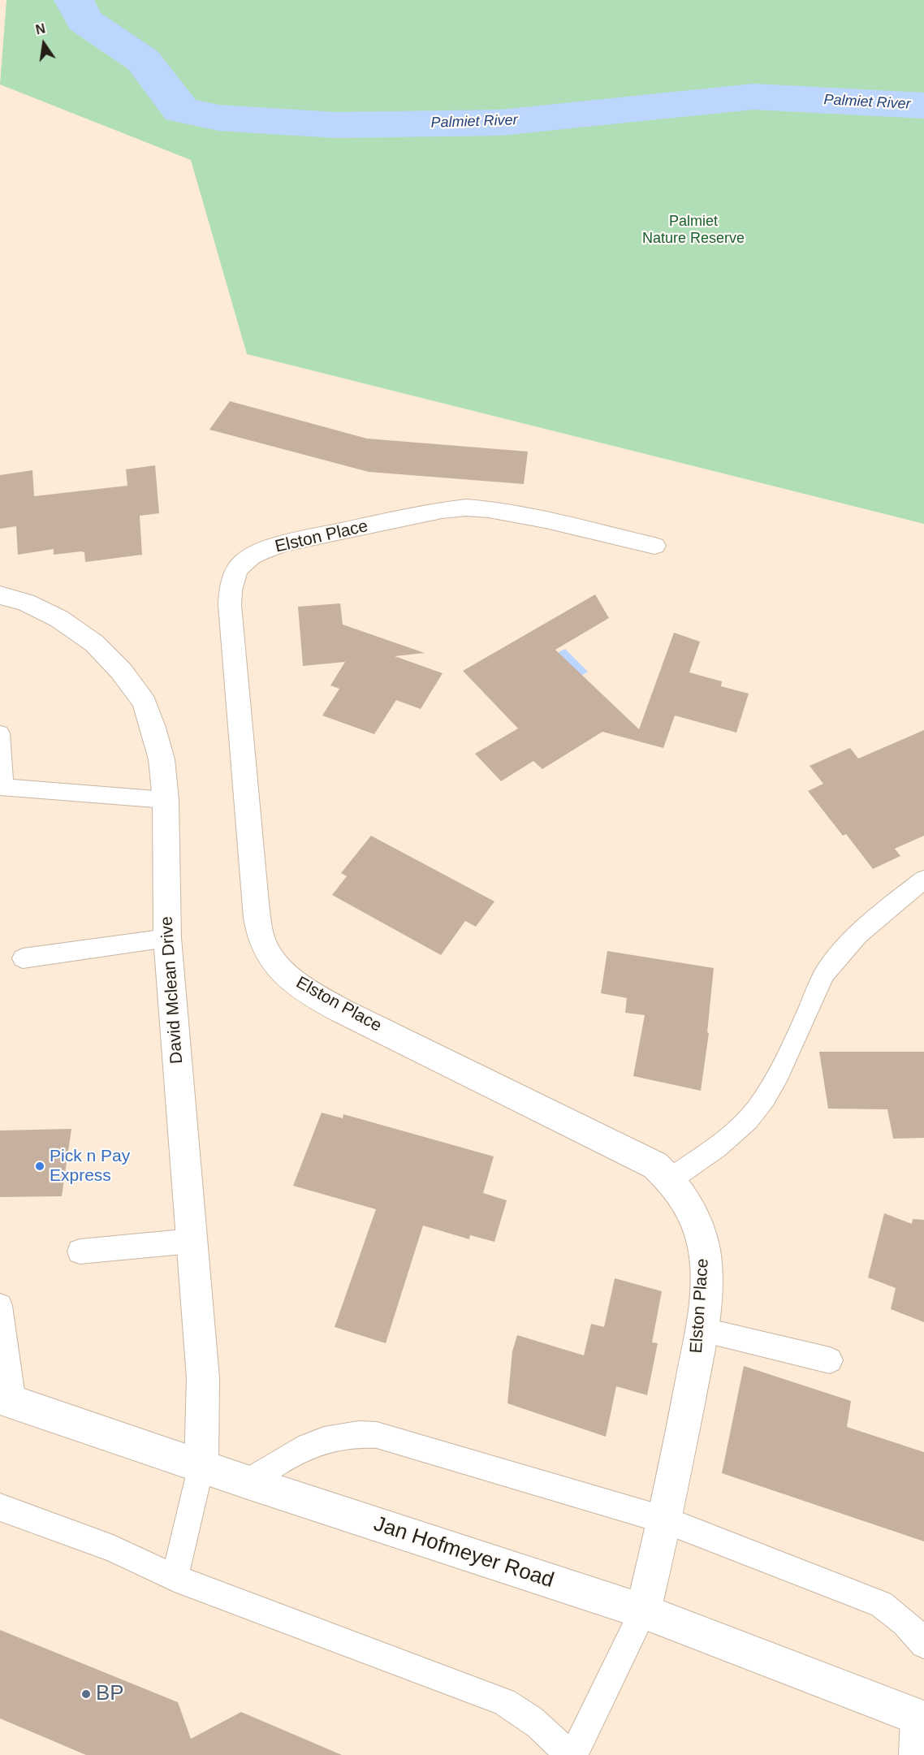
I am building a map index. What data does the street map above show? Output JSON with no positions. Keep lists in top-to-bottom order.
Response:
{
  "streets": {
    "street": ["Elston Place", "David Mclean Drive", "Jan Hofmeyer Road"]
  },
  "crossings": [
    ["Elston Place", "Jan Hofmeyer Road"],
    ["David Mclean Drive", "Jan Hofmeyer Road"]
  ],
  "water": ["Palmiet River"],
  "parks": ["Palmiet Nature Reserve"],
  "places": ["Pick n Pay Express", "BP"],
  "north": "top"
}
